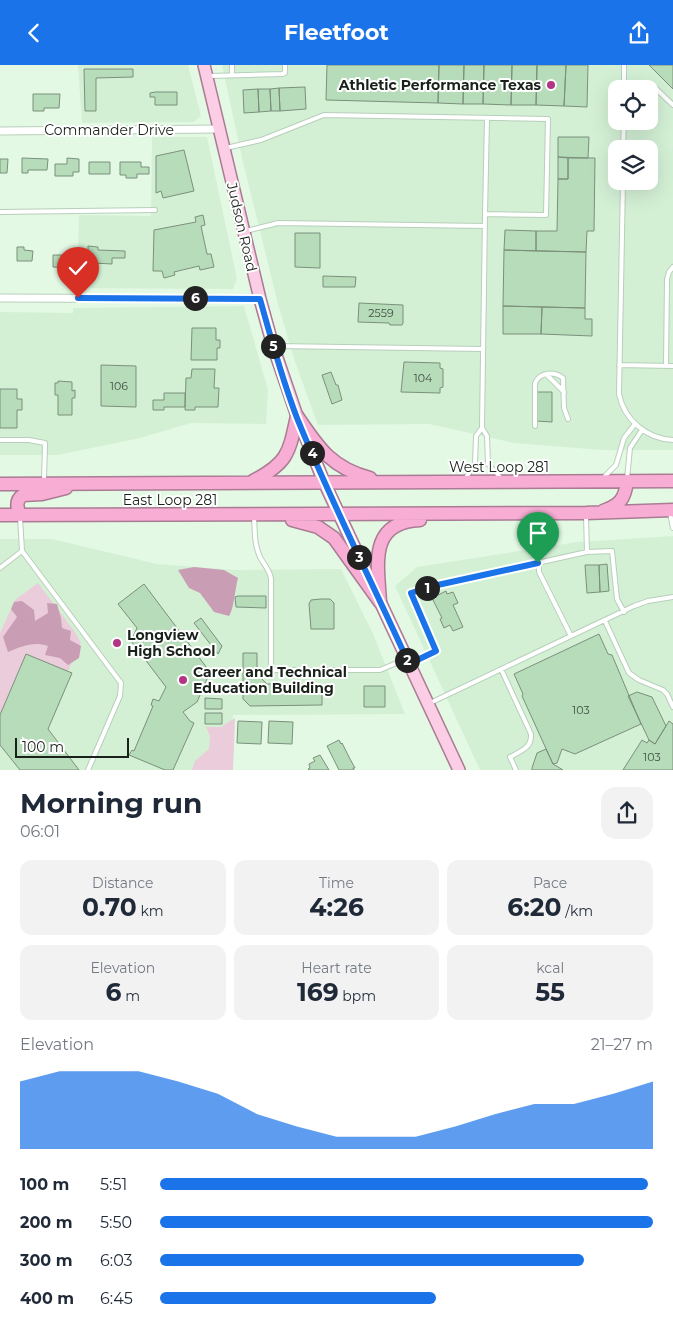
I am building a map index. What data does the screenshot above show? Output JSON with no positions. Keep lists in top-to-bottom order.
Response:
{
  "streets": {
    "highway": ["West Loop 281", "East Loop 281"],
    "main road": ["Judson Road"],
    "street": ["Commander Drive"]
  },
  "crossings": [
    ["Commander Drive", "Judson Road"],
    ["Judson Road", "West Loop 281"],
    ["Judson Road", "East Loop 281"],
    ["West Loop 281", "East Loop 281"]
  ],
  "places": ["Athletic Performance Texas", "Longview High School", "Career and Technical Education Building"],
  "house_numbers": [
    "2559",
    "104",
    "106",
    "103",
    "103"
  ],
  "scale_bar": "100 m",
  "page": {
    "header": "Fleetfoot",
    "pins": [
      "6",
      "5",
      "4",
      "3",
      "1",
      "2"
    ],
    "scale": "100 m",
    "heading": ["Morning run", "06:01"],
    "stats": [
      ["Distance", "0.70 km"],
      ["Time", "4:26"],
      ["Pace", "6:20 /km"],
      ["Elevation", "6 m"],
      ["Heart rate", "169 bpm"],
      ["kcal", "55"]
    ],
    "chart": ["Elevation", "21–27 m"],
    "list": [
      {
        "name": "100 m",
        "note": "5:51"
      },
      {
        "name": "200 m",
        "note": "5:50"
      },
      {
        "name": "300 m",
        "note": "6:03"
      },
      {
        "name": "400 m",
        "note": "6:45"
      }
    ]
  }
}
